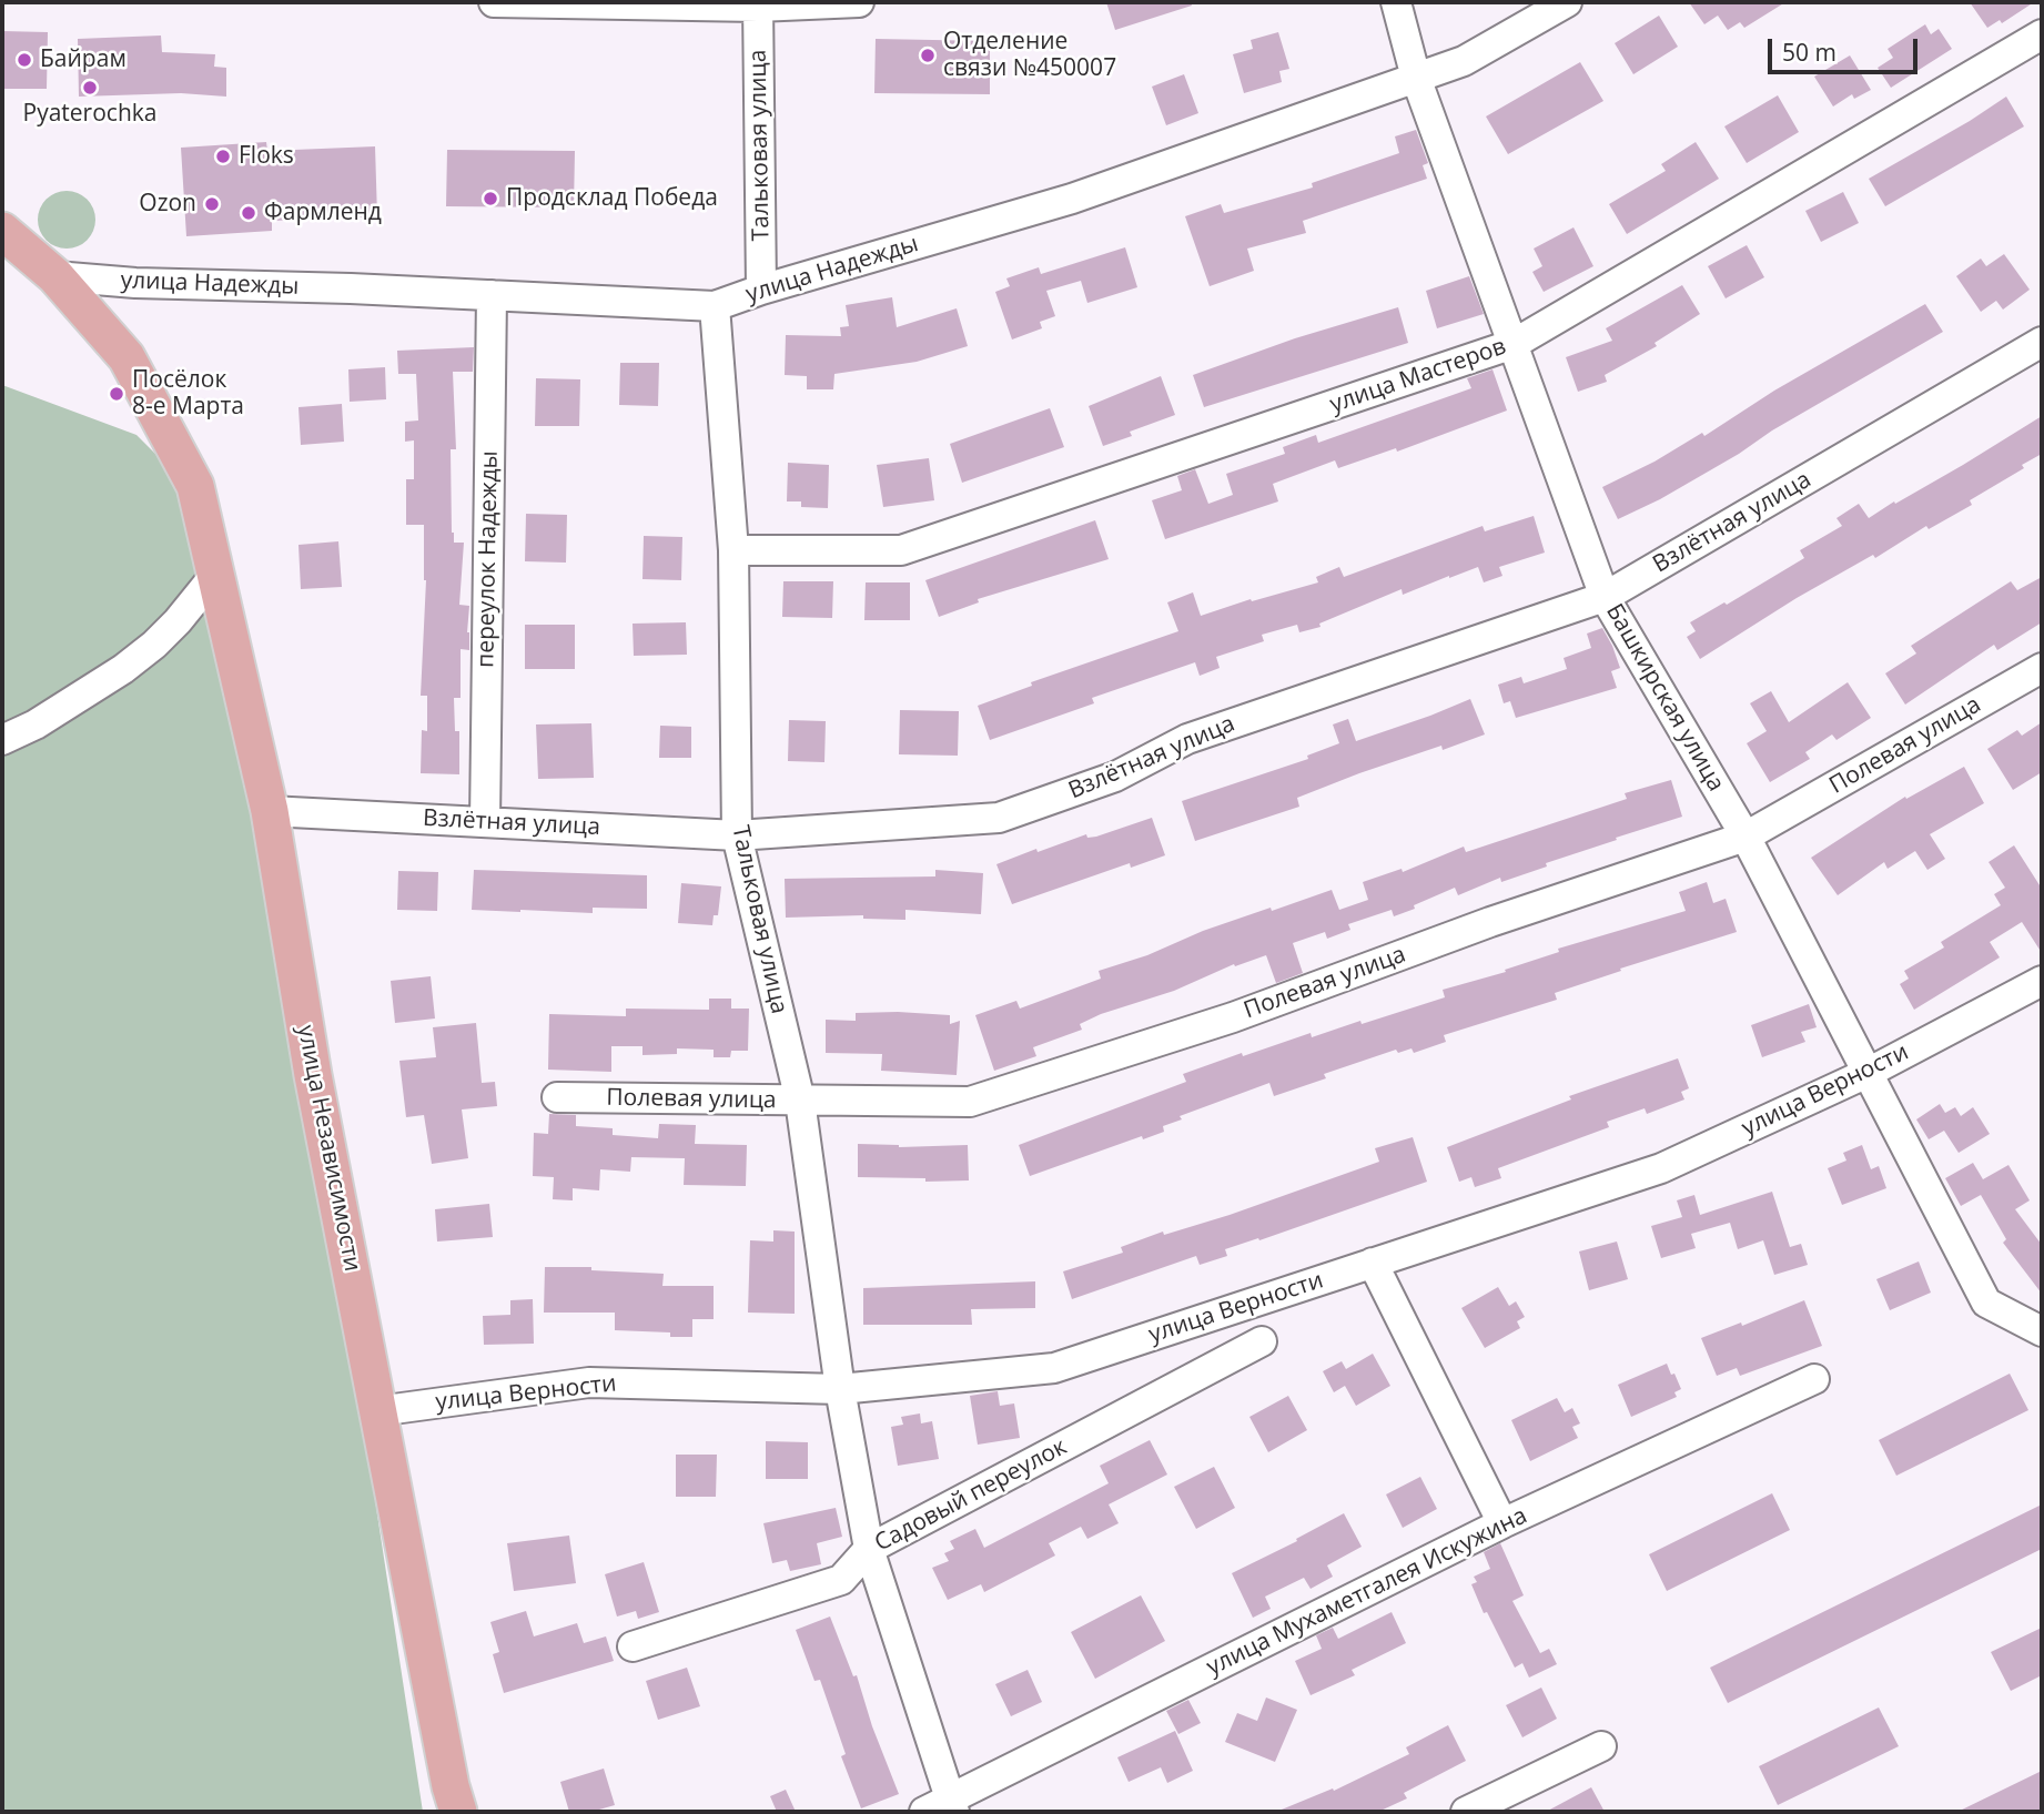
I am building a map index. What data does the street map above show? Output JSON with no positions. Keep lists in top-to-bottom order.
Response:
{
  "streets": {
    "main road": ["улица Независимости"],
    "street": [
      "Тальковая улица",
      "улица Надежды",
      "улица Мастеров",
      "Взлётная улица",
      "переулок Надежды",
      "Башкирская улица",
      "Полевая улица",
      "улица Верности",
      "Садовый переулок",
      "улица Мухаметгалея Искужина"
    ]
  },
  "crossings": [
    ["Тальковая улица", "улица Надежды"],
    ["Тальковая улица", "улица Мастеров"],
    ["Тальковая улица", "Взлётная улица"],
    ["Тальковая улица", "Полевая улица"],
    ["Тальковая улица", "улица Верности"],
    ["Тальковая улица", "Садовый переулок"],
    ["Тальковая улица", "улица Мухаметгалея Искужина"],
    ["улица Надежды", "переулок Надежды"],
    ["улица Надежды", "Башкирская улица"],
    ["улица Надежды", "улица Независимости"],
    ["улица Мастеров", "Башкирская улица"],
    ["Взлётная улица", "переулок Надежды"],
    ["Взлётная улица", "Башкирская улица"],
    ["Взлётная улица", "улица Независимости"],
    ["Башкирская улица", "Полевая улица"],
    ["Башкирская улица", "улица Верности"],
    ["улица Верности", "улица Независимости"]
  ],
  "places": [
    "Отделение связи №450007",
    "Байрам",
    "Pyaterochka",
    "Floks",
    "Продсклад Победа",
    "Ozon",
    "Фармленд",
    "Посёлок 8-е Марта"
  ],
  "scale_bar": "50 m"
}
